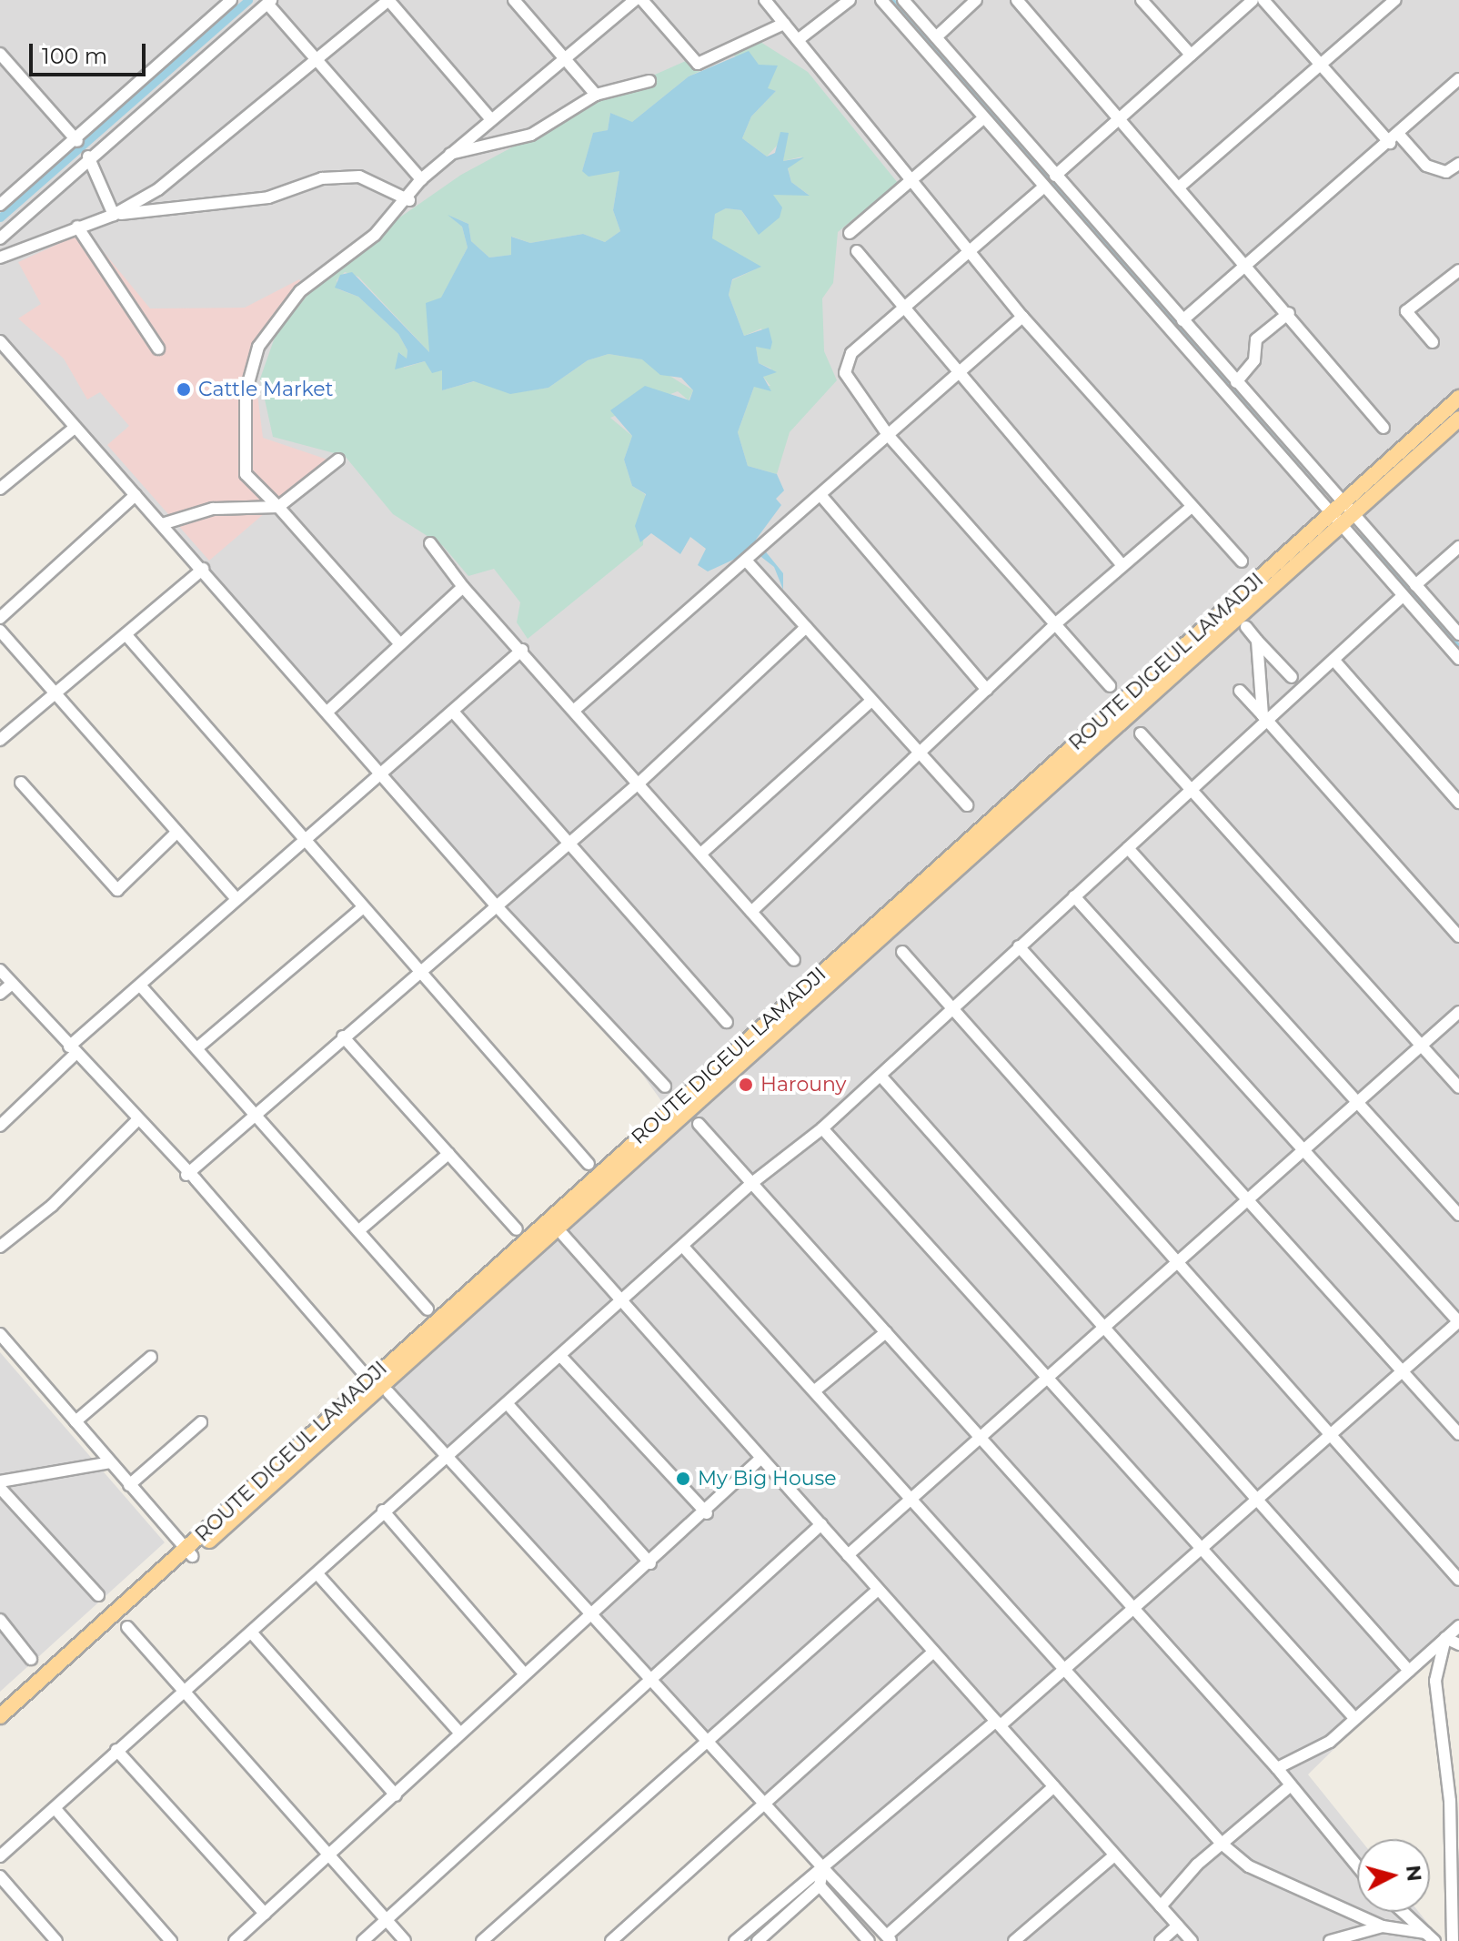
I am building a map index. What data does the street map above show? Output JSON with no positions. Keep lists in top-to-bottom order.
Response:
{
  "streets": {
    "main road": ["ROUTE DIGEUL LAMADJI"]
  },
  "places": ["Cattle Market", "Harouny", "My Big House"],
  "scale_bar": "100 m",
  "north": "right"
}
